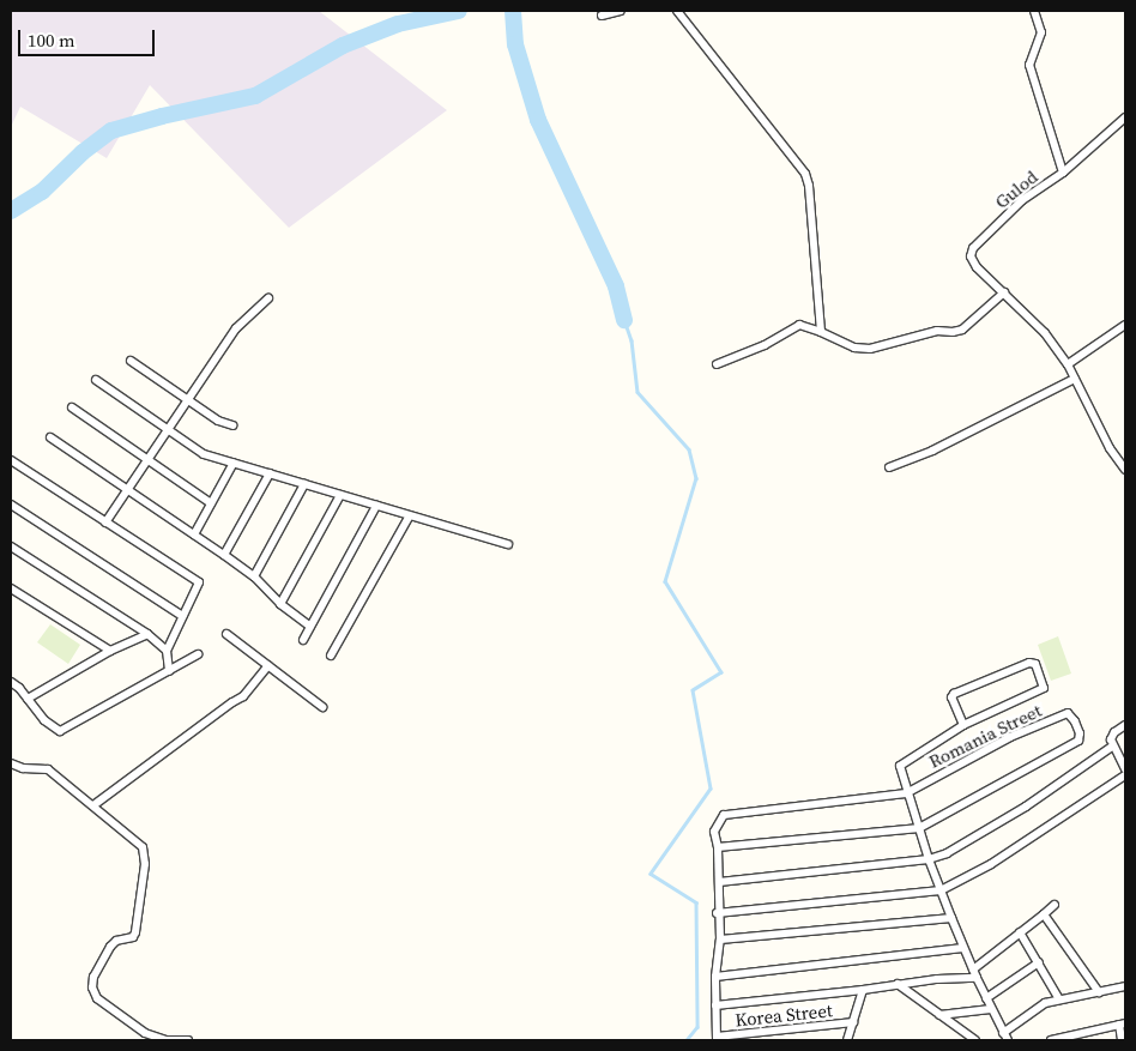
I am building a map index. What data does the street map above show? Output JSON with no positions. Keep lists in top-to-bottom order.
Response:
{
  "streets": {
    "street": ["Gulod", "Romania Street", "Korea Street"]
  },
  "scale_bar": "100 m"
}
